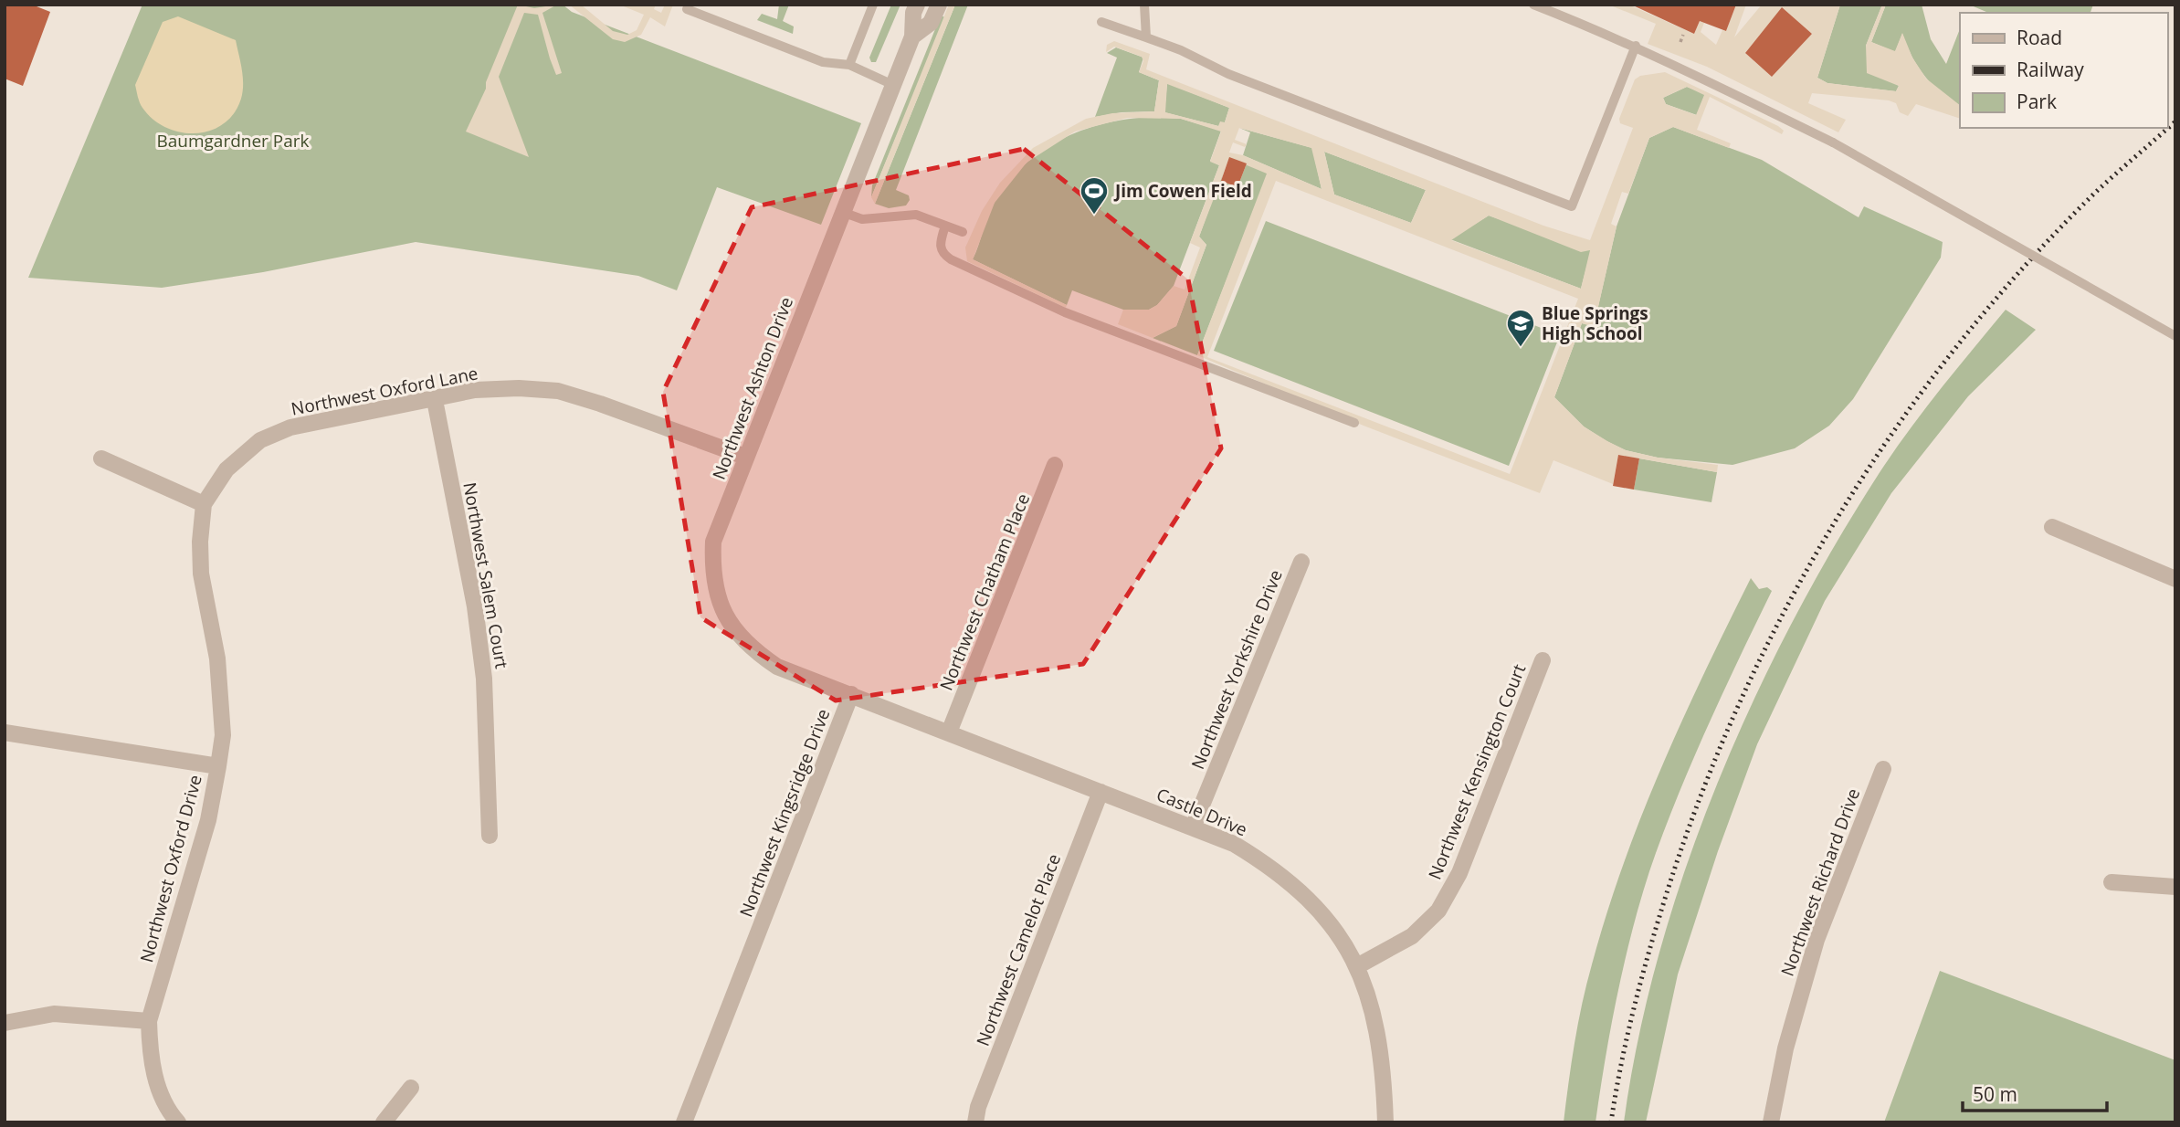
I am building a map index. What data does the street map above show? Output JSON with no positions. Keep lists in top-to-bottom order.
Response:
{
  "streets": {
    "street": [
      "Northwest Ashton Drive",
      "Northwest Oxford Lane",
      "Northwest Salem Court",
      "Northwest Chatham Place",
      "Northwest Yorkshire Drive",
      "Northwest Kensington Court",
      "Castle Drive",
      "Northwest Kingsridge Drive",
      "Northwest Oxford Drive",
      "Northwest Richard Drive",
      "Northwest Camelot Place"
    ]
  },
  "crossings": [
    ["Northwest Ashton Drive", "Northwest Oxford Lane"],
    ["Northwest Ashton Drive", "Northwest Kingsridge Drive"],
    ["Northwest Oxford Lane", "Northwest Salem Court"],
    ["Northwest Oxford Lane", "Northwest Oxford Drive"],
    ["Northwest Chatham Place", "Northwest Kingsridge Drive"],
    ["Northwest Yorkshire Drive", "Castle Drive"],
    ["Northwest Kensington Court", "Castle Drive"],
    ["Castle Drive", "Northwest Kingsridge Drive"],
    ["Castle Drive", "Northwest Camelot Place"],
    ["Northwest Kingsridge Drive", "Northwest Camelot Place"]
  ],
  "parks": ["Baumgardner Park"],
  "places": {
    "sports": ["Jim Cowen Field"],
    "school or university": ["Blue Springs High School"]
  },
  "legend": ["Road", "Railway", "Park"],
  "scale_bar": "50 m"
}
